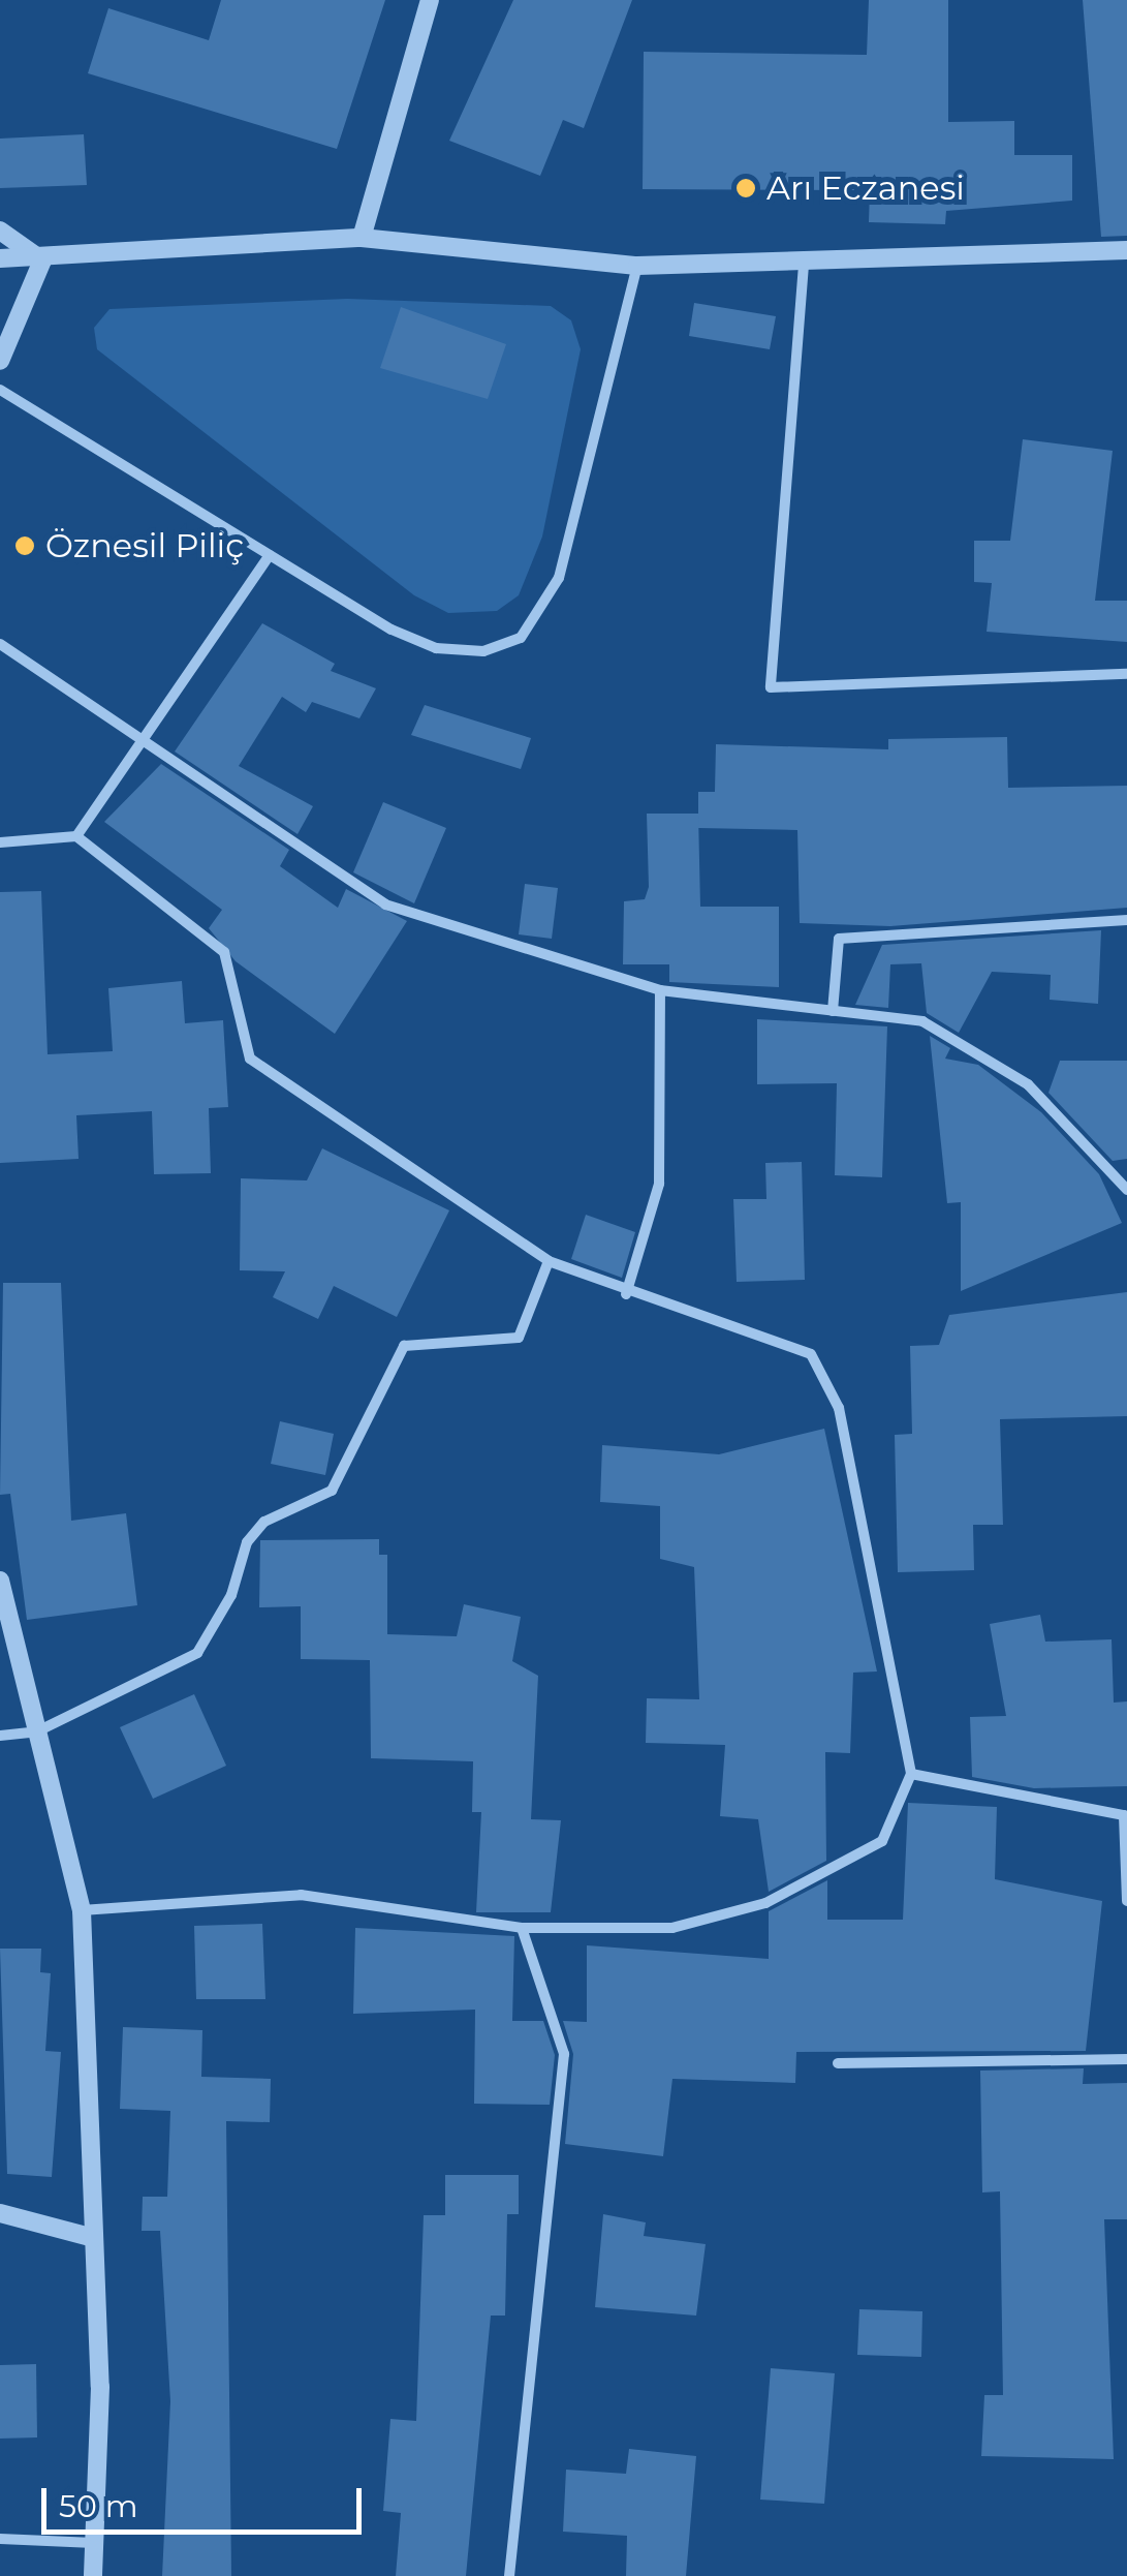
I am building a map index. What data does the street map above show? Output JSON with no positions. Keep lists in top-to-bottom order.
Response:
{
  "places": ["Arı Eczanesi", "Öznesil Piliç"],
  "scale_bar": "50 m"
}
